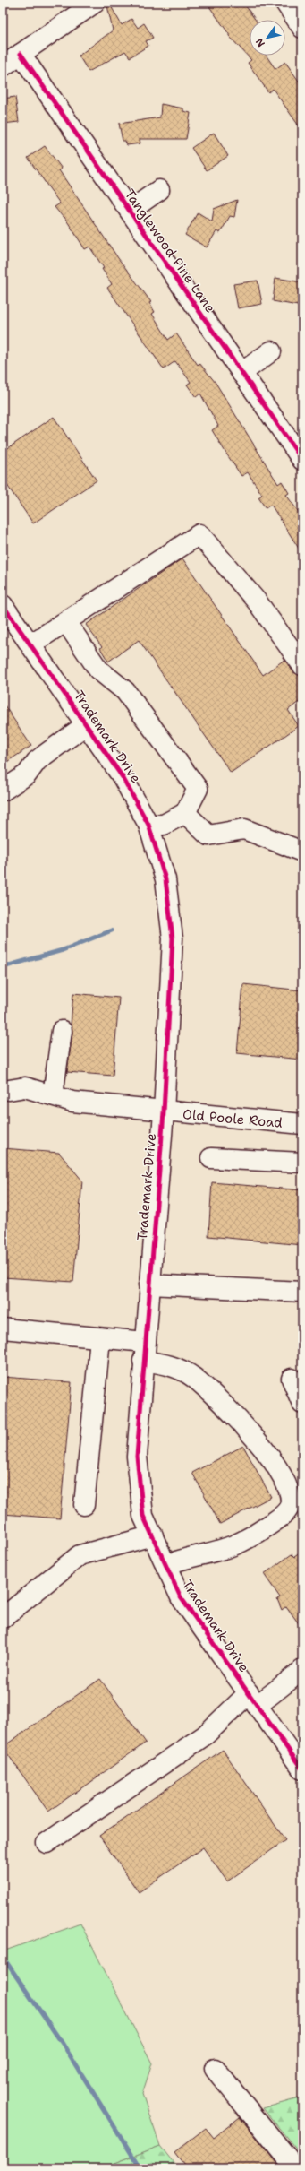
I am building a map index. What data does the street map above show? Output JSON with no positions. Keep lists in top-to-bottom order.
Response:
{
  "streets": {
    "street": ["Tanglewood Pine Lane", "Trademark Drive", "Old Poole Road"]
  },
  "crossings": [
    ["Trademark Drive", "Old Poole Road"]
  ],
  "north": "bottom left"
}
